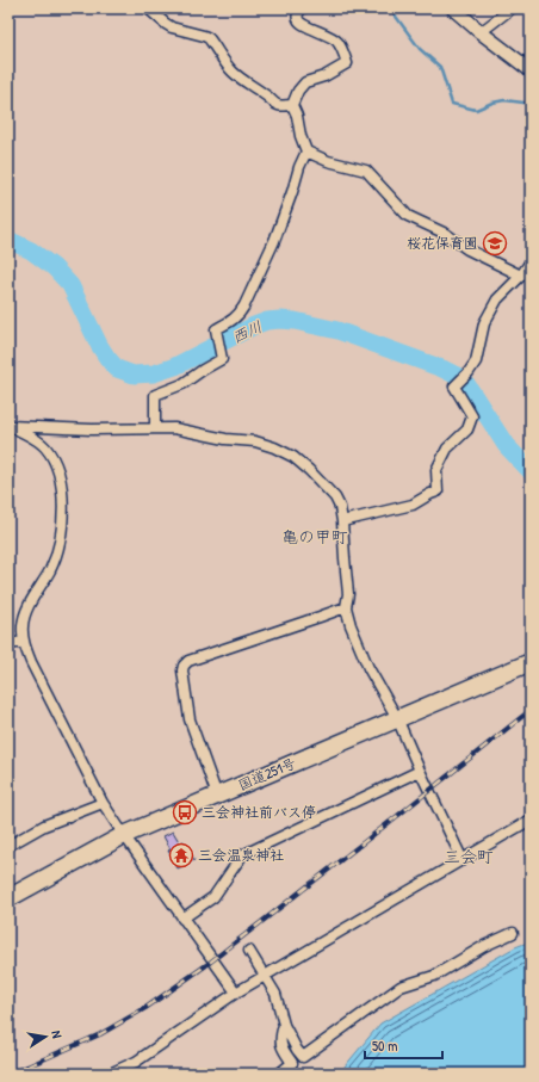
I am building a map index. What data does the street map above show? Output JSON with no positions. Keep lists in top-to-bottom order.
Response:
{
  "streets": {
    "highway": ["国道251号"]
  },
  "districts": ["亀の甲町", "三会町"],
  "water": ["西川"],
  "places": {
    "school or university": ["桜花保育園"],
    "bus stop": ["三会神社前バス停"],
    "temple": ["三会温泉神社"]
  },
  "scale_bar": "50 m",
  "north": "right"
}
